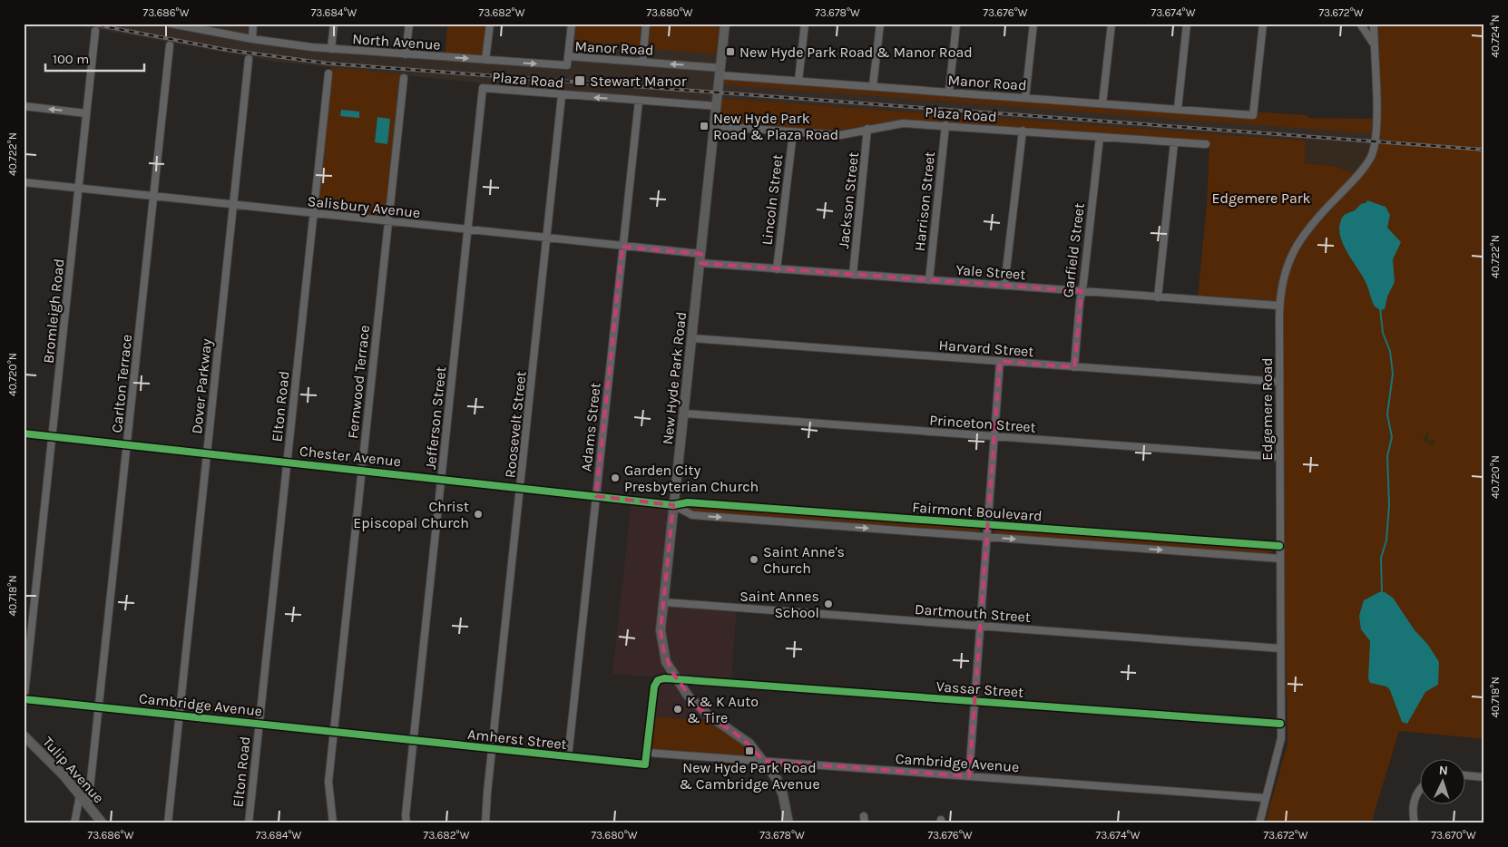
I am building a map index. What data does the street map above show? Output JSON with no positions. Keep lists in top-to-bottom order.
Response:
{
  "streets": {
    "main road": ["New Hyde Park Road", "Tulip Avenue"],
    "street": [
      "North Avenue",
      "Manor Road",
      "Plaza Road",
      "Lincoln Street",
      "Jackson Street",
      "Harrison Street",
      "Salisbury Avenue",
      "Garfield Street",
      "Yale Street",
      "Bromleigh Road",
      "Harvard Street",
      "Fernwood Terrace",
      "Carlton Terrace",
      "Dover Parkway",
      "Elton Road",
      "Edgemere Road",
      "Jefferson Street",
      "Princeton Street",
      "Roosevelt Street",
      "Adams Street",
      "Chester Avenue",
      "Fairmont Boulevard",
      "Dartmouth Street",
      "Vassar Street",
      "Cambridge Avenue",
      "Amherst Street"
    ]
  },
  "crossings": [
    ["North Avenue", "Manor Road"],
    ["Manor Road", "New Hyde Park Road"],
    ["Plaza Road", "Lincoln Street"],
    ["Plaza Road", "Jackson Street"],
    ["Plaza Road", "Harrison Street"],
    ["Plaza Road", "Garfield Street"],
    ["Plaza Road", "New Hyde Park Road"],
    ["Plaza Road", "Jefferson Street"],
    ["Plaza Road", "Roosevelt Street"],
    ["Plaza Road", "Adams Street"],
    ["Lincoln Street", "Yale Street"],
    ["Jackson Street", "Yale Street"],
    ["Harrison Street", "Yale Street"],
    ["Salisbury Avenue", "Yale Street"],
    ["Salisbury Avenue", "Bromleigh Road"],
    ["Salisbury Avenue", "New Hyde Park Road"],
    ["Salisbury Avenue", "Fernwood Terrace"],
    ["Salisbury Avenue", "Carlton Terrace"],
    ["Salisbury Avenue", "Dover Parkway"],
    ["Salisbury Avenue", "Elton Road"],
    ["Salisbury Avenue", "Jefferson Street"],
    ["Salisbury Avenue", "Roosevelt Street"],
    ["Salisbury Avenue", "Adams Street"],
    ["Garfield Street", "Yale Street"],
    ["Garfield Street", "Harvard Street"],
    ["Yale Street", "New Hyde Park Road"],
    ["Yale Street", "Edgemere Road"],
    ["Bromleigh Road", "Chester Avenue"],
    ["Bromleigh Road", "Cambridge Avenue"],
    ["Harvard Street", "New Hyde Park Road"],
    ["Harvard Street", "Edgemere Road"],
    ["New Hyde Park Road", "Princeton Street"],
    ["New Hyde Park Road", "Chester Avenue"],
    ["New Hyde Park Road", "Fairmont Boulevard"],
    ["New Hyde Park Road", "Dartmouth Street"],
    ["New Hyde Park Road", "Vassar Street"],
    ["New Hyde Park Road", "Cambridge Avenue"],
    ["Fernwood Terrace", "Chester Avenue"],
    ["Fernwood Terrace", "Cambridge Avenue"],
    ["Carlton Terrace", "Chester Avenue"],
    ["Carlton Terrace", "Cambridge Avenue"],
    ["Carlton Terrace", "Tulip Avenue"],
    ["Dover Parkway", "Chester Avenue"],
    ["Dover Parkway", "Cambridge Avenue"],
    ["Elton Road", "Chester Avenue"],
    ["Elton Road", "Cambridge Avenue"],
    ["Edgemere Road", "Princeton Street"],
    ["Edgemere Road", "Fairmont Boulevard"],
    ["Edgemere Road", "Dartmouth Street"],
    ["Edgemere Road", "Vassar Street"],
    ["Edgemere Road", "Cambridge Avenue"],
    ["Jefferson Street", "Chester Avenue"],
    ["Jefferson Street", "Amherst Street"],
    ["Roosevelt Street", "Chester Avenue"],
    ["Roosevelt Street", "Amherst Street"],
    ["Adams Street", "Chester Avenue"],
    ["Adams Street", "Amherst Street"],
    ["Chester Avenue", "Fairmont Boulevard"],
    ["Vassar Street", "Cambridge Avenue"],
    ["Vassar Street", "Amherst Street"],
    ["Cambridge Avenue", "Amherst Street"]
  ],
  "parks": ["Edgemere Park"],
  "places": {
    "transit": [
      "New Hyde Park Road & Manor Road",
      "Stewart Manor",
      "New Hyde Park Road & Plaza Road",
      "New Hyde Park Road & Cambridge Avenue"
    ],
    "other": [
      "Garden City Presbyterian Church",
      "Christ Episcopal Church",
      "Saint Anne's Church",
      "Saint Annes School",
      "K & K Auto & Tire"
    ]
  },
  "scale_bar": "100 m",
  "north": "top",
  "coordinates": [
    "73.686°W",
    "73.684°W",
    "73.682°W",
    "73.680°W",
    "73.678°W",
    "73.676°W",
    "73.674°W",
    "73.672°W",
    "40.724°N",
    "40.722°N",
    "40.720°N",
    "40.718°N",
    "73.670°W"
  ]
}
